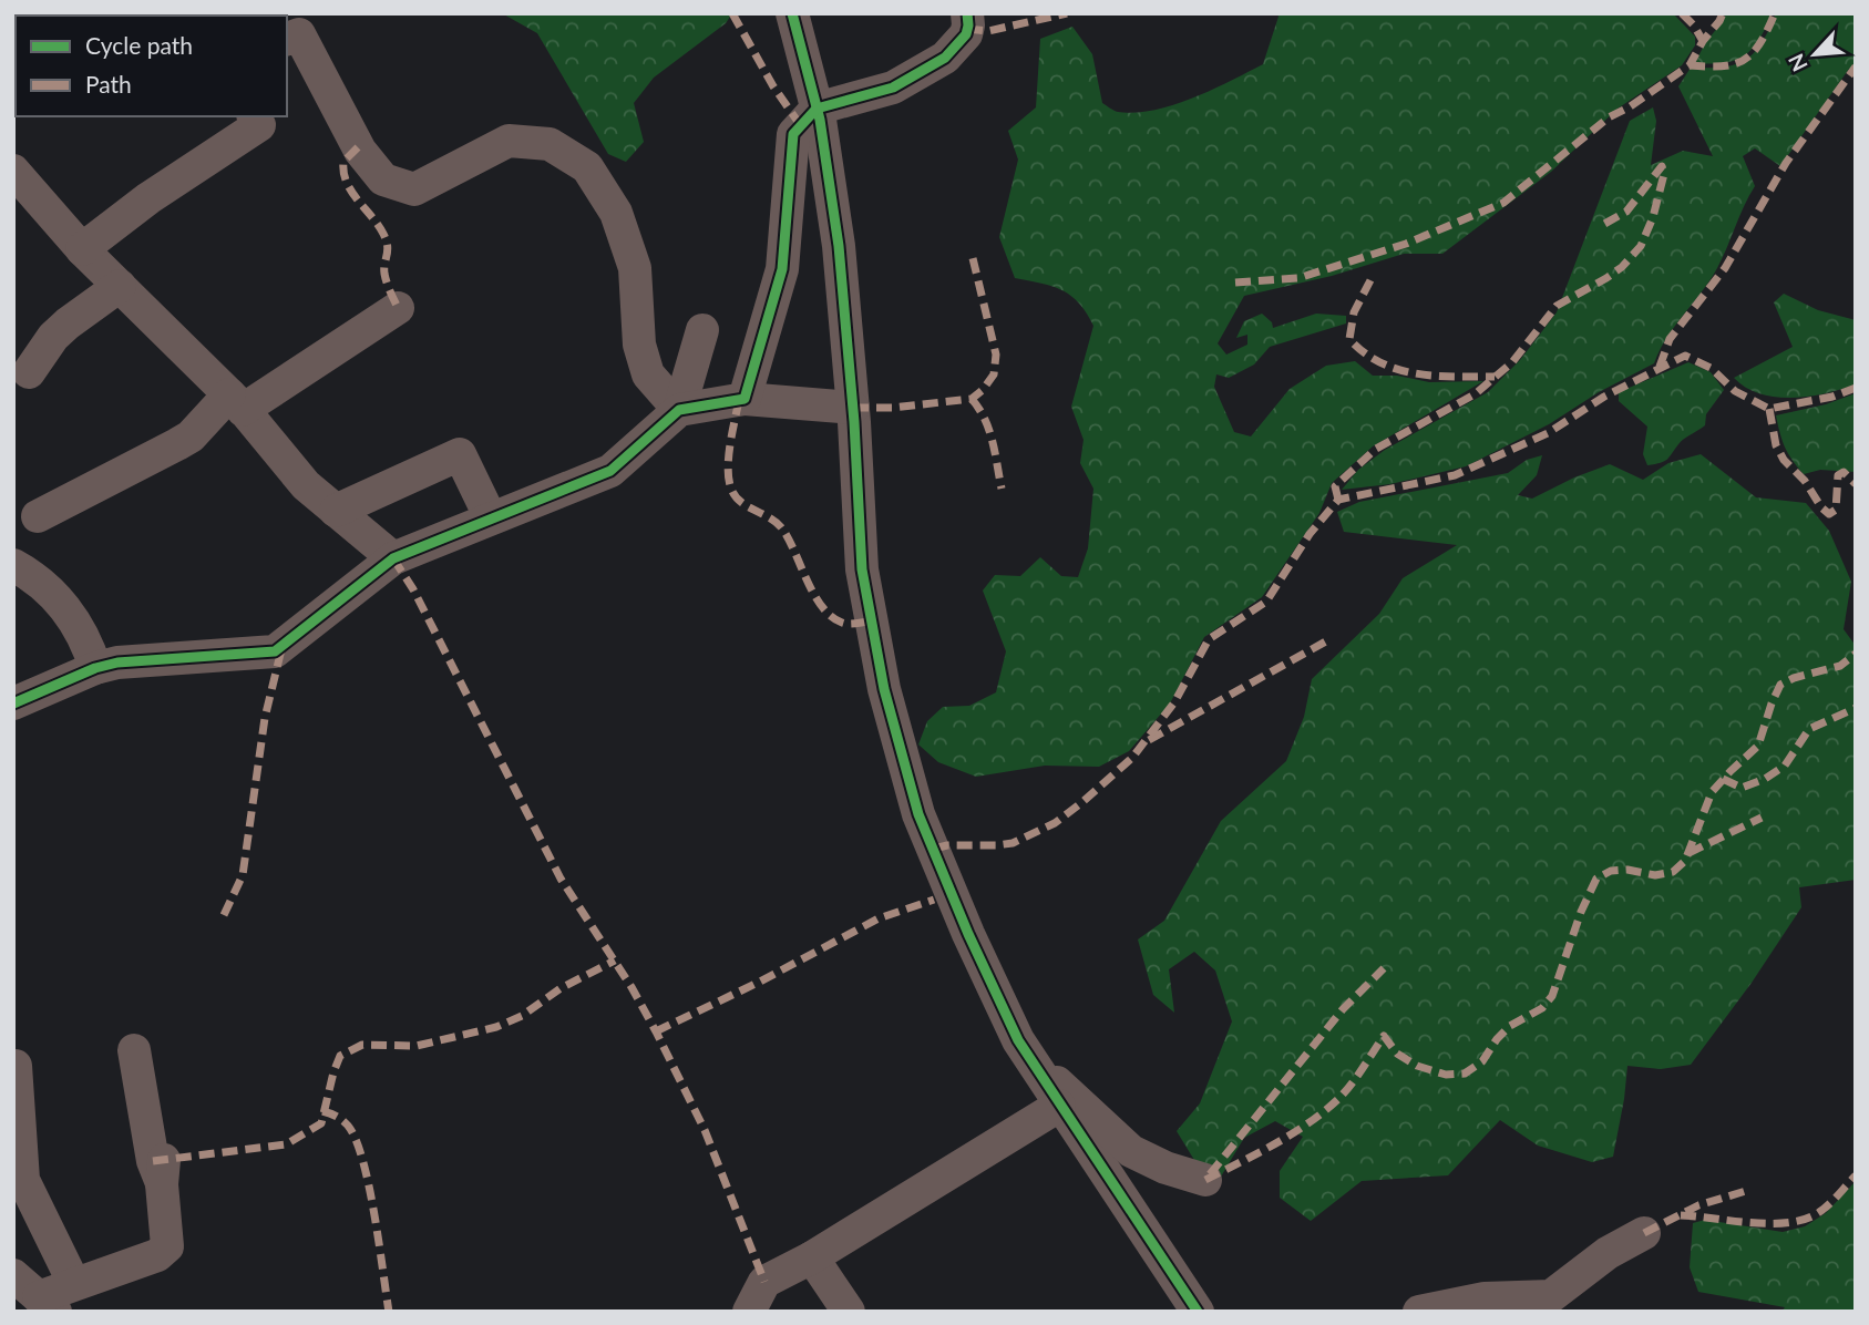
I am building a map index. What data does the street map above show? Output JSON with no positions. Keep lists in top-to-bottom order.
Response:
{
  "legend": ["Cycle path", "Path"],
  "north": "bottom left"
}
